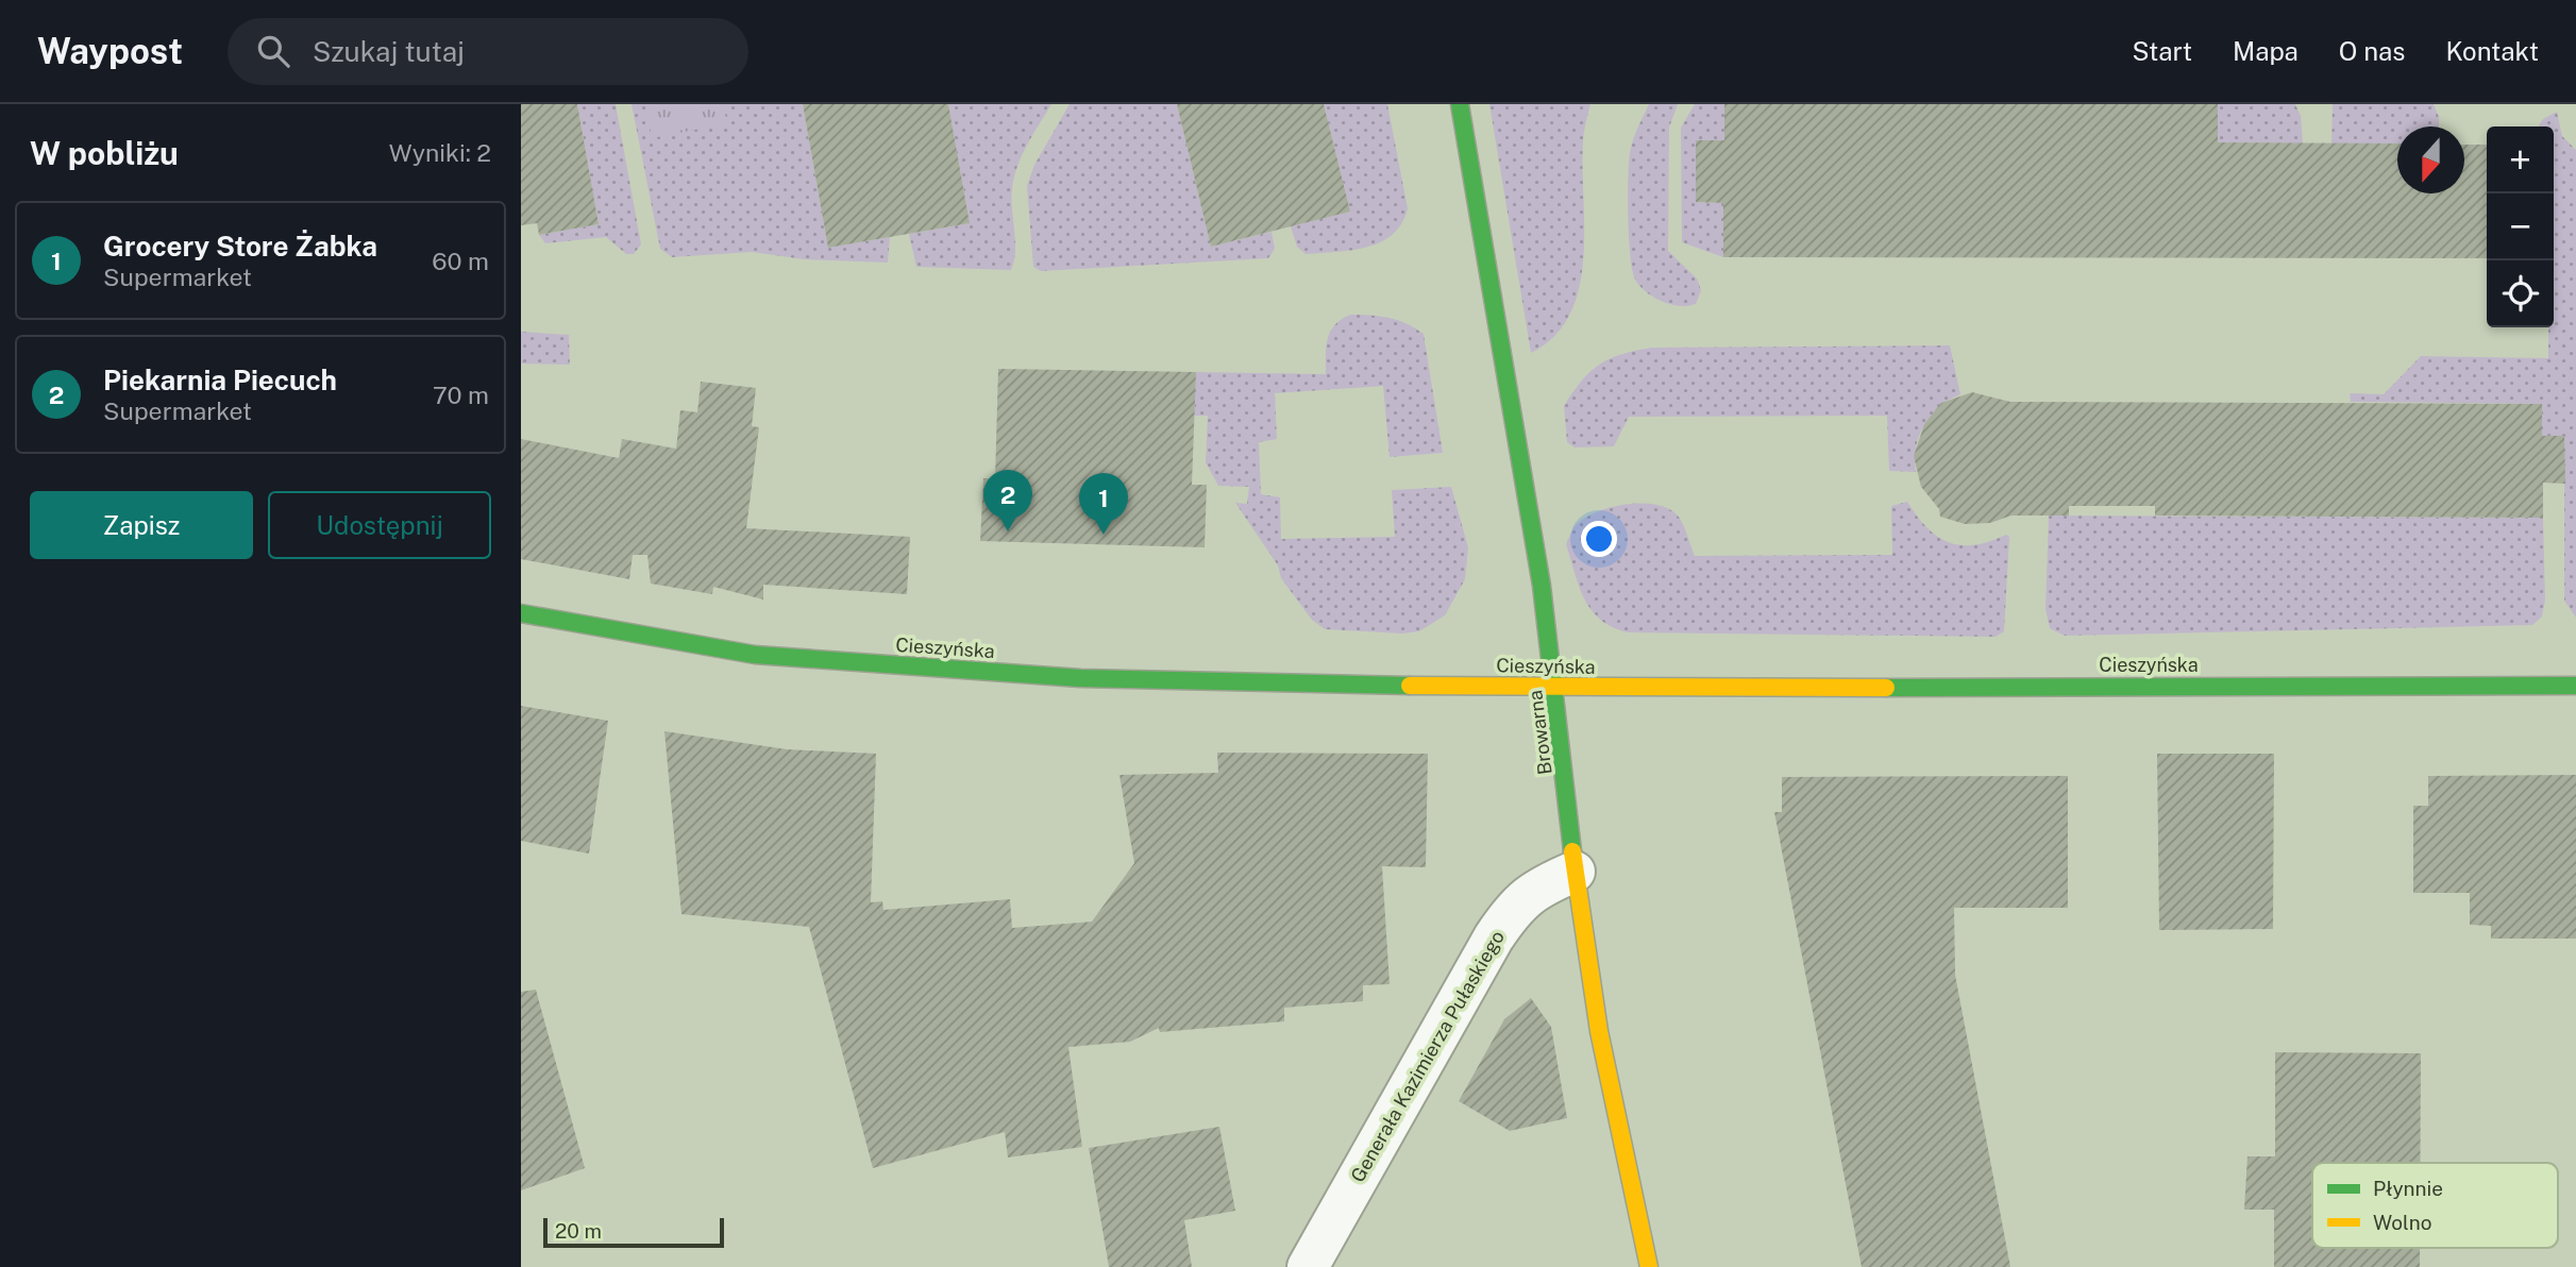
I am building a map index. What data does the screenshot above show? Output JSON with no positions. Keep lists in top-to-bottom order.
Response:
{
  "streets": {
    "street": ["Cieszyńska", "Browarna", "Generała Kazimierza Pułaskiego"]
  },
  "crossings": [
    ["Cieszyńska", "Browarna"],
    ["Browarna", "Generała Kazimierza Pułaskiego"]
  ],
  "legend": ["Płynnie", "Wolno"],
  "scale_bar": "20 m",
  "north": "bottom",
  "page": {
    "header": "Waypost",
    "search": "Szukaj tutaj",
    "nav": [
      "Start",
      "Mapa",
      "O nas",
      "Kontakt"
    ],
    "heading": ["W pobliżu", "Wyniki: 2"],
    "map_buttons": ["+", "−"],
    "list": [
      {
        "mark": "1",
        "name": "Grocery Store Żabka",
        "note": "Supermarket",
        "value": "60 m"
      },
      {
        "mark": "2",
        "name": "Piekarnia Piecuch",
        "note": "Supermarket",
        "value": "70 m"
      }
    ],
    "buttons": ["Zapisz", "Udostępnij"],
    "pins": ["2", "1"],
    "scale": "20 m"
  }
}
